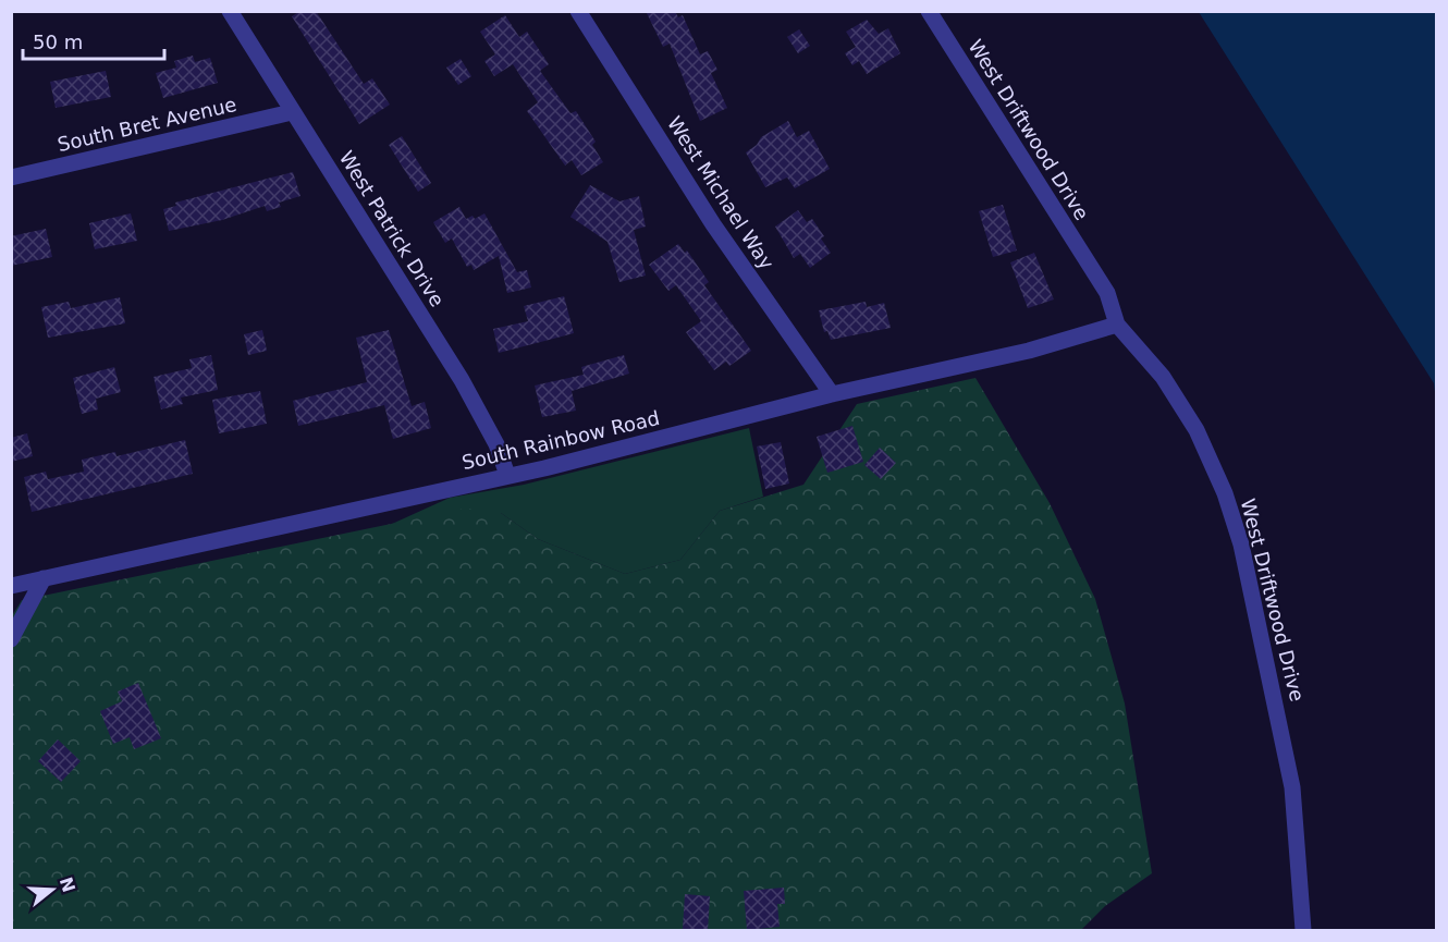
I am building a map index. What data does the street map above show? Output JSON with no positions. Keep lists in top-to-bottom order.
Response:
{
  "streets": {
    "street": [
      "South Bret Avenue",
      "West Driftwood Drive",
      "West Michael Way",
      "West Patrick Drive",
      "South Rainbow Road"
    ]
  },
  "crossings": [
    ["South Bret Avenue", "West Patrick Drive"],
    ["West Driftwood Drive", "South Rainbow Road"],
    ["West Michael Way", "South Rainbow Road"],
    ["West Patrick Drive", "South Rainbow Road"]
  ],
  "scale_bar": "50 m",
  "north": "right"
}
